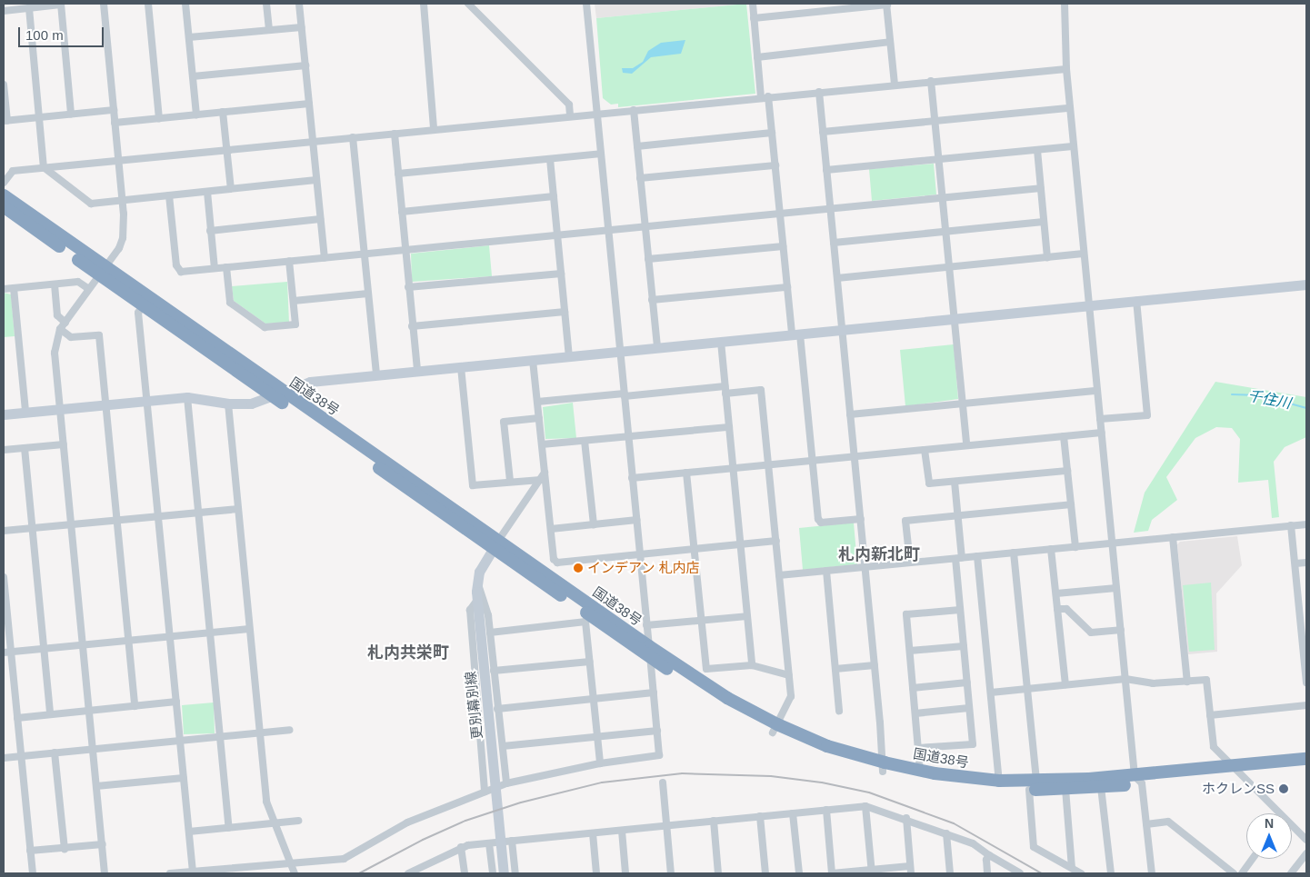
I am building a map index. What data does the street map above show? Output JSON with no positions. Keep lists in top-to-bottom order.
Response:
{
  "streets": {
    "highway": ["国道38号"],
    "street": ["更別幕別線"]
  },
  "crossings": [
    ["国道38号", "更別幕別線"]
  ],
  "districts": ["札内新北町", "札内共栄町"],
  "water": ["千住川"],
  "places": ["インデアン 札内店", "ホクレンSS"],
  "scale_bar": "100 m",
  "north": "top"
}
